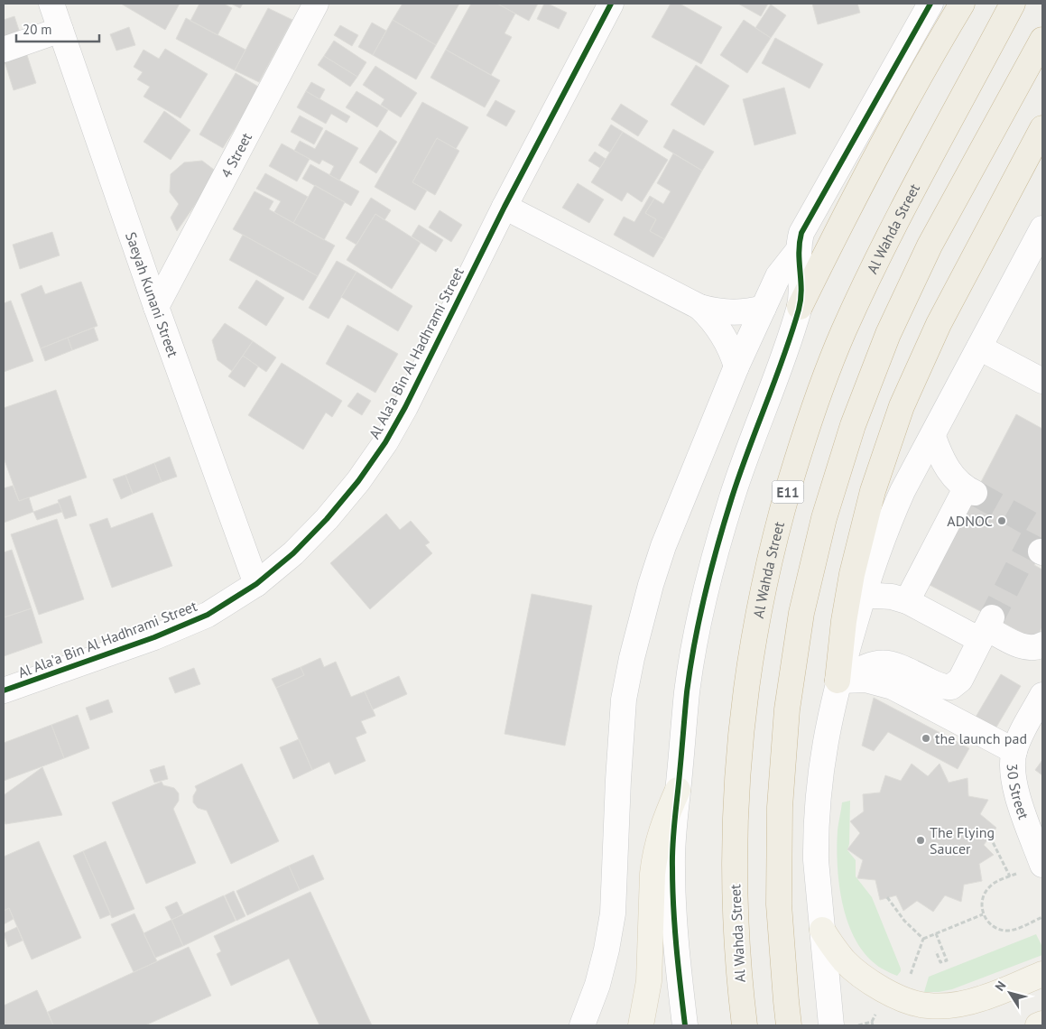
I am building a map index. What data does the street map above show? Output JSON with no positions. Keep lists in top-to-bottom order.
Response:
{
  "streets": {
    "highway": ["Al Wahda Street", "E11"],
    "street": [
      "4 Street",
      "Saeyah Kunani Street",
      "Al Ala'a Bin Al Hadhrami Street",
      "30 Street"
    ]
  },
  "crossings": [
    ["4 Street", "Saeyah Kunani Street"],
    ["Saeyah Kunani Street", "Al Ala'a Bin Al Hadhrami Street"]
  ],
  "places": ["ADNOC", "the launch pad", "The Flying Saucer"],
  "scale_bar": "20 m",
  "north": "top left"
}
